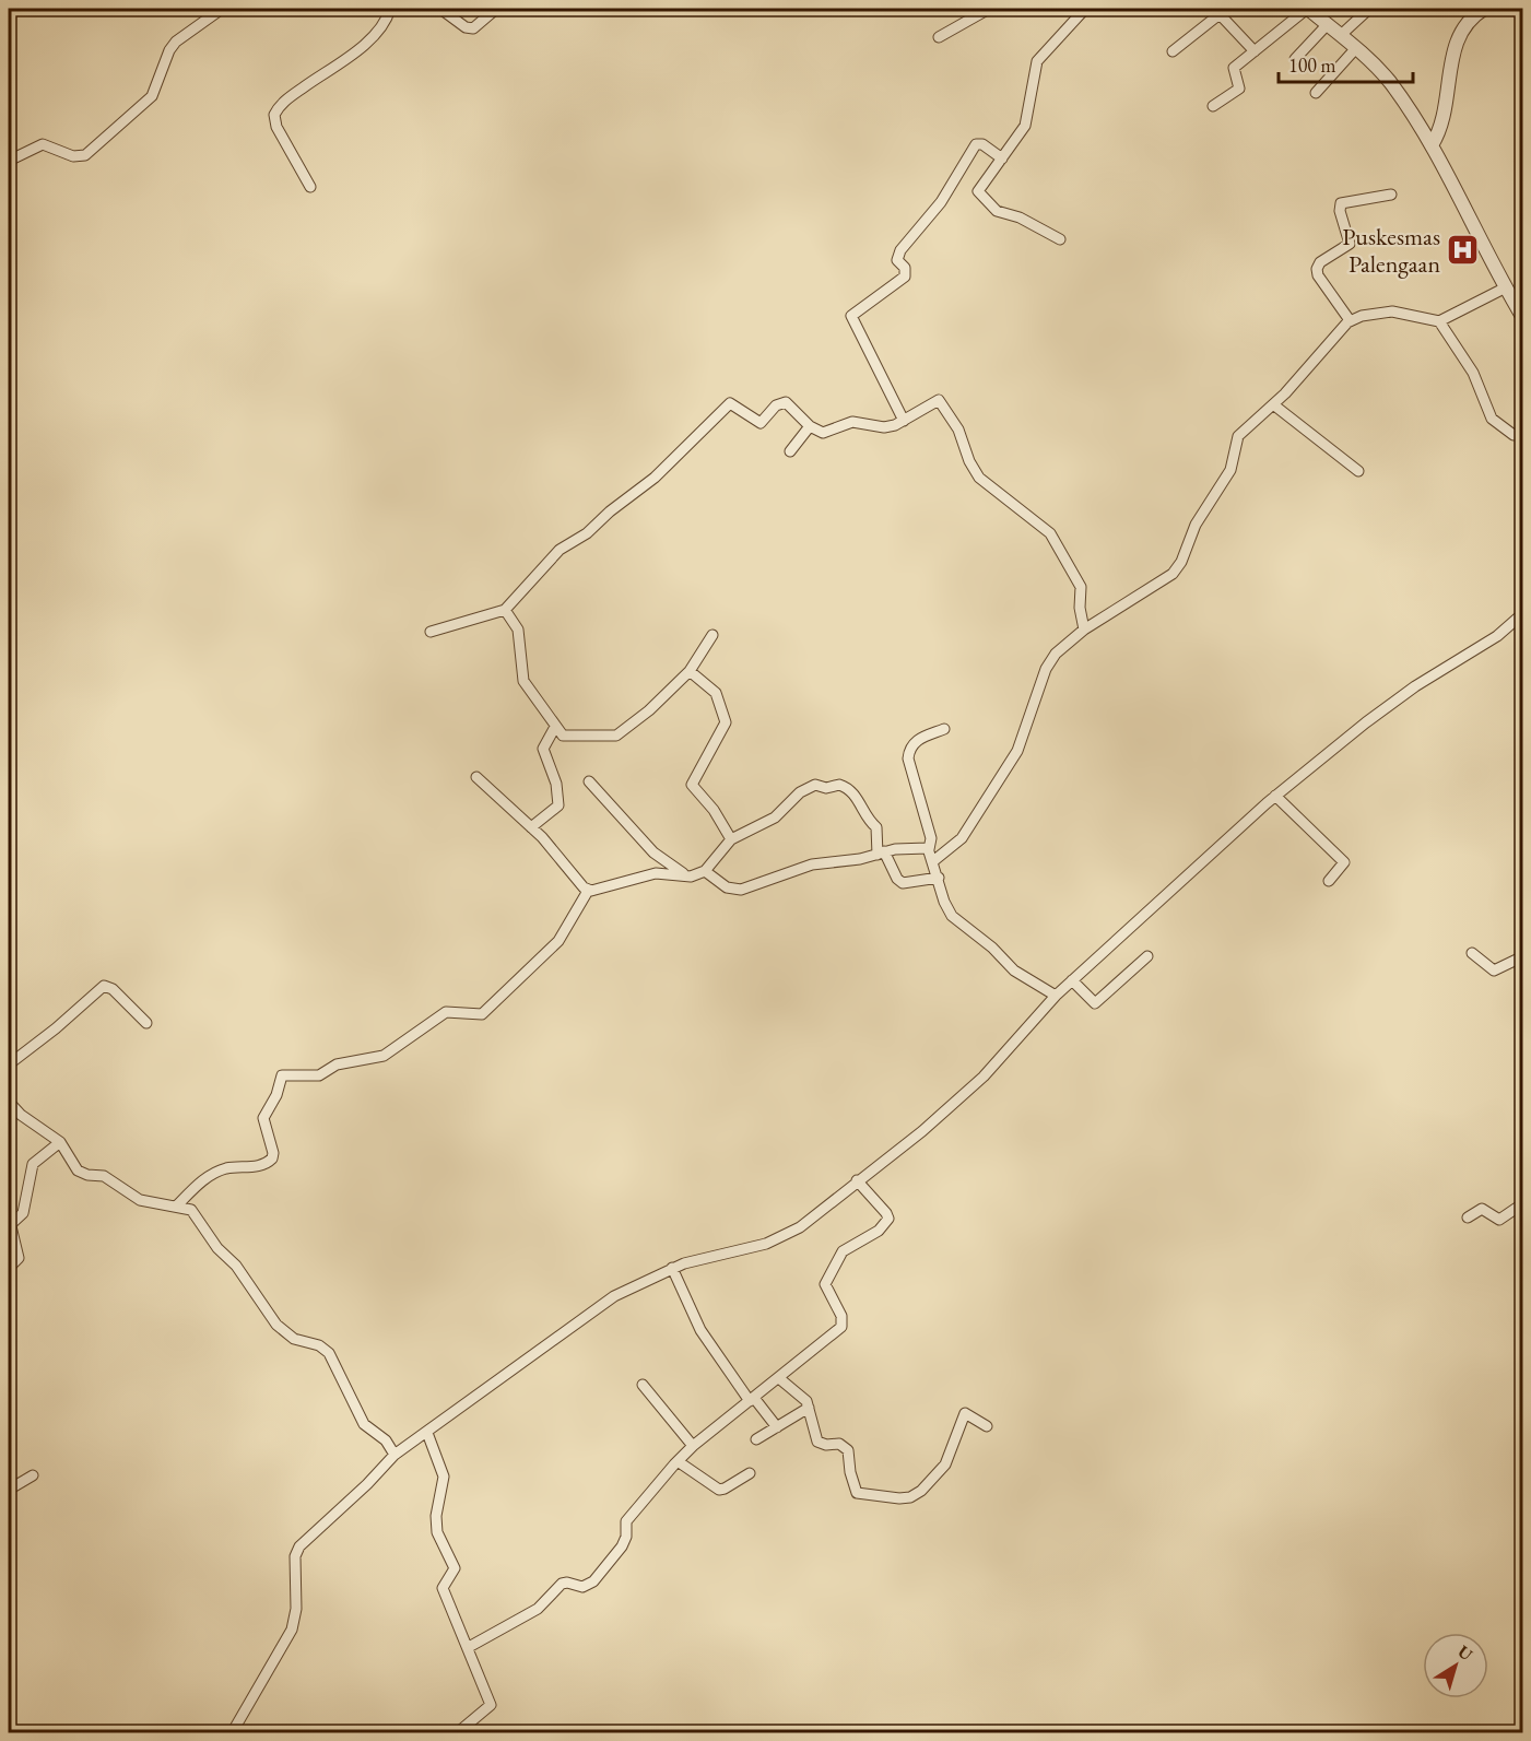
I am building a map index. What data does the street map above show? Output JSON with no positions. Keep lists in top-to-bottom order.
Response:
{
  "places": {
    "hospital": ["Puskesmas Palengaan"]
  },
  "scale_bar": "100 m",
  "north": "top right"
}
